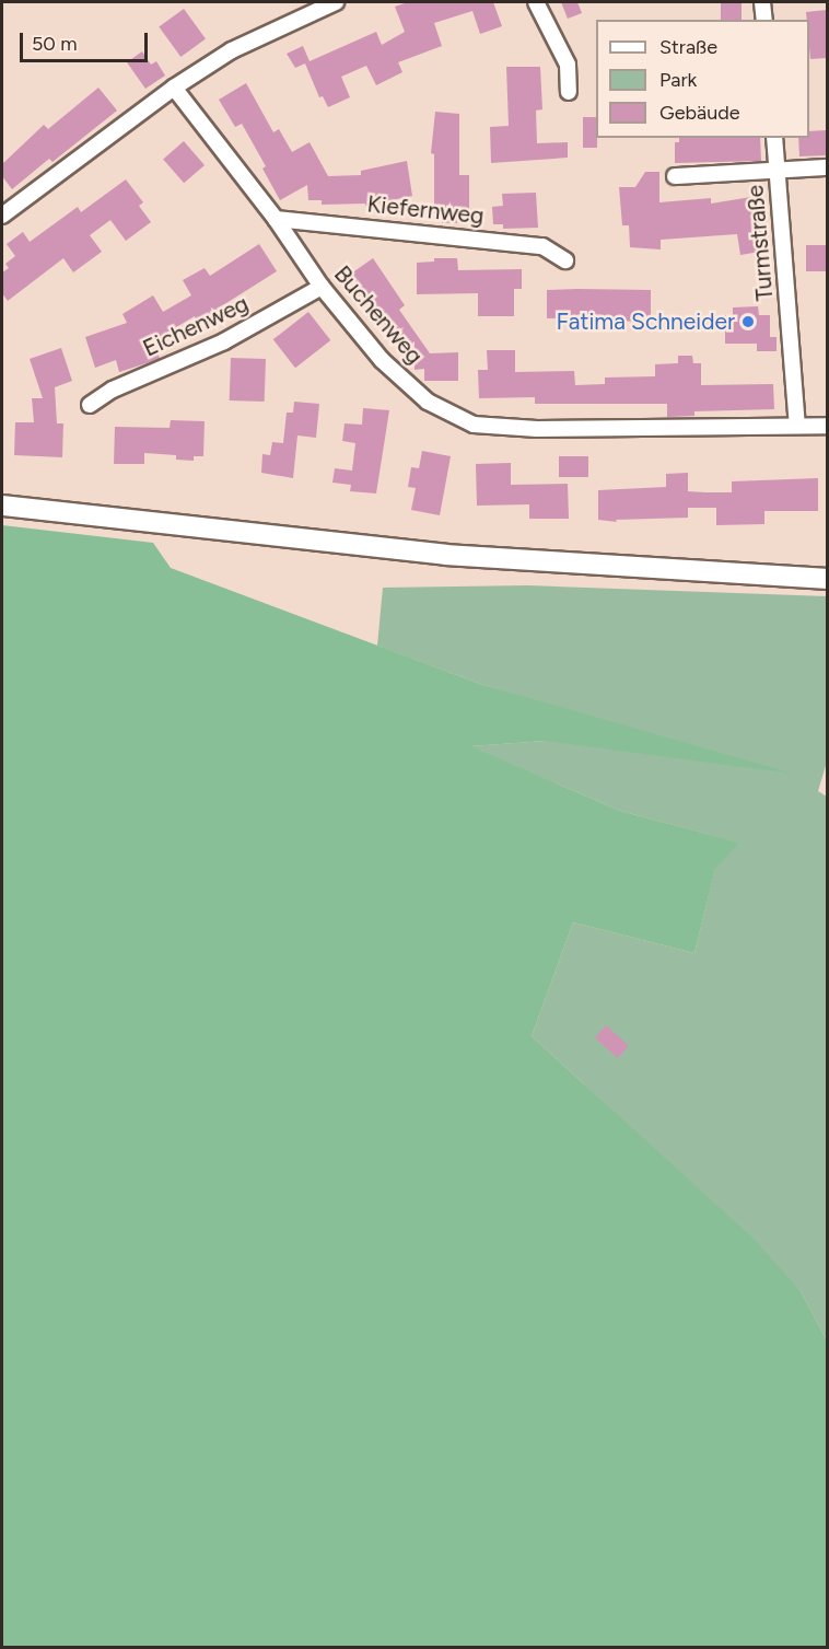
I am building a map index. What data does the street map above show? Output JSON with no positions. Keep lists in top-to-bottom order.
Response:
{
  "streets": {
    "street": [
      "Kiefernweg",
      "Turmstraße",
      "Buchenweg",
      "Eichenweg"
    ]
  },
  "crossings": [
    ["Kiefernweg", "Buchenweg"],
    ["Turmstraße", "Buchenweg"],
    ["Buchenweg", "Eichenweg"]
  ],
  "places": ["Fatima Schneider"],
  "legend": ["Straße", "Park", "Gebäude"],
  "scale_bar": "50 m"
}
